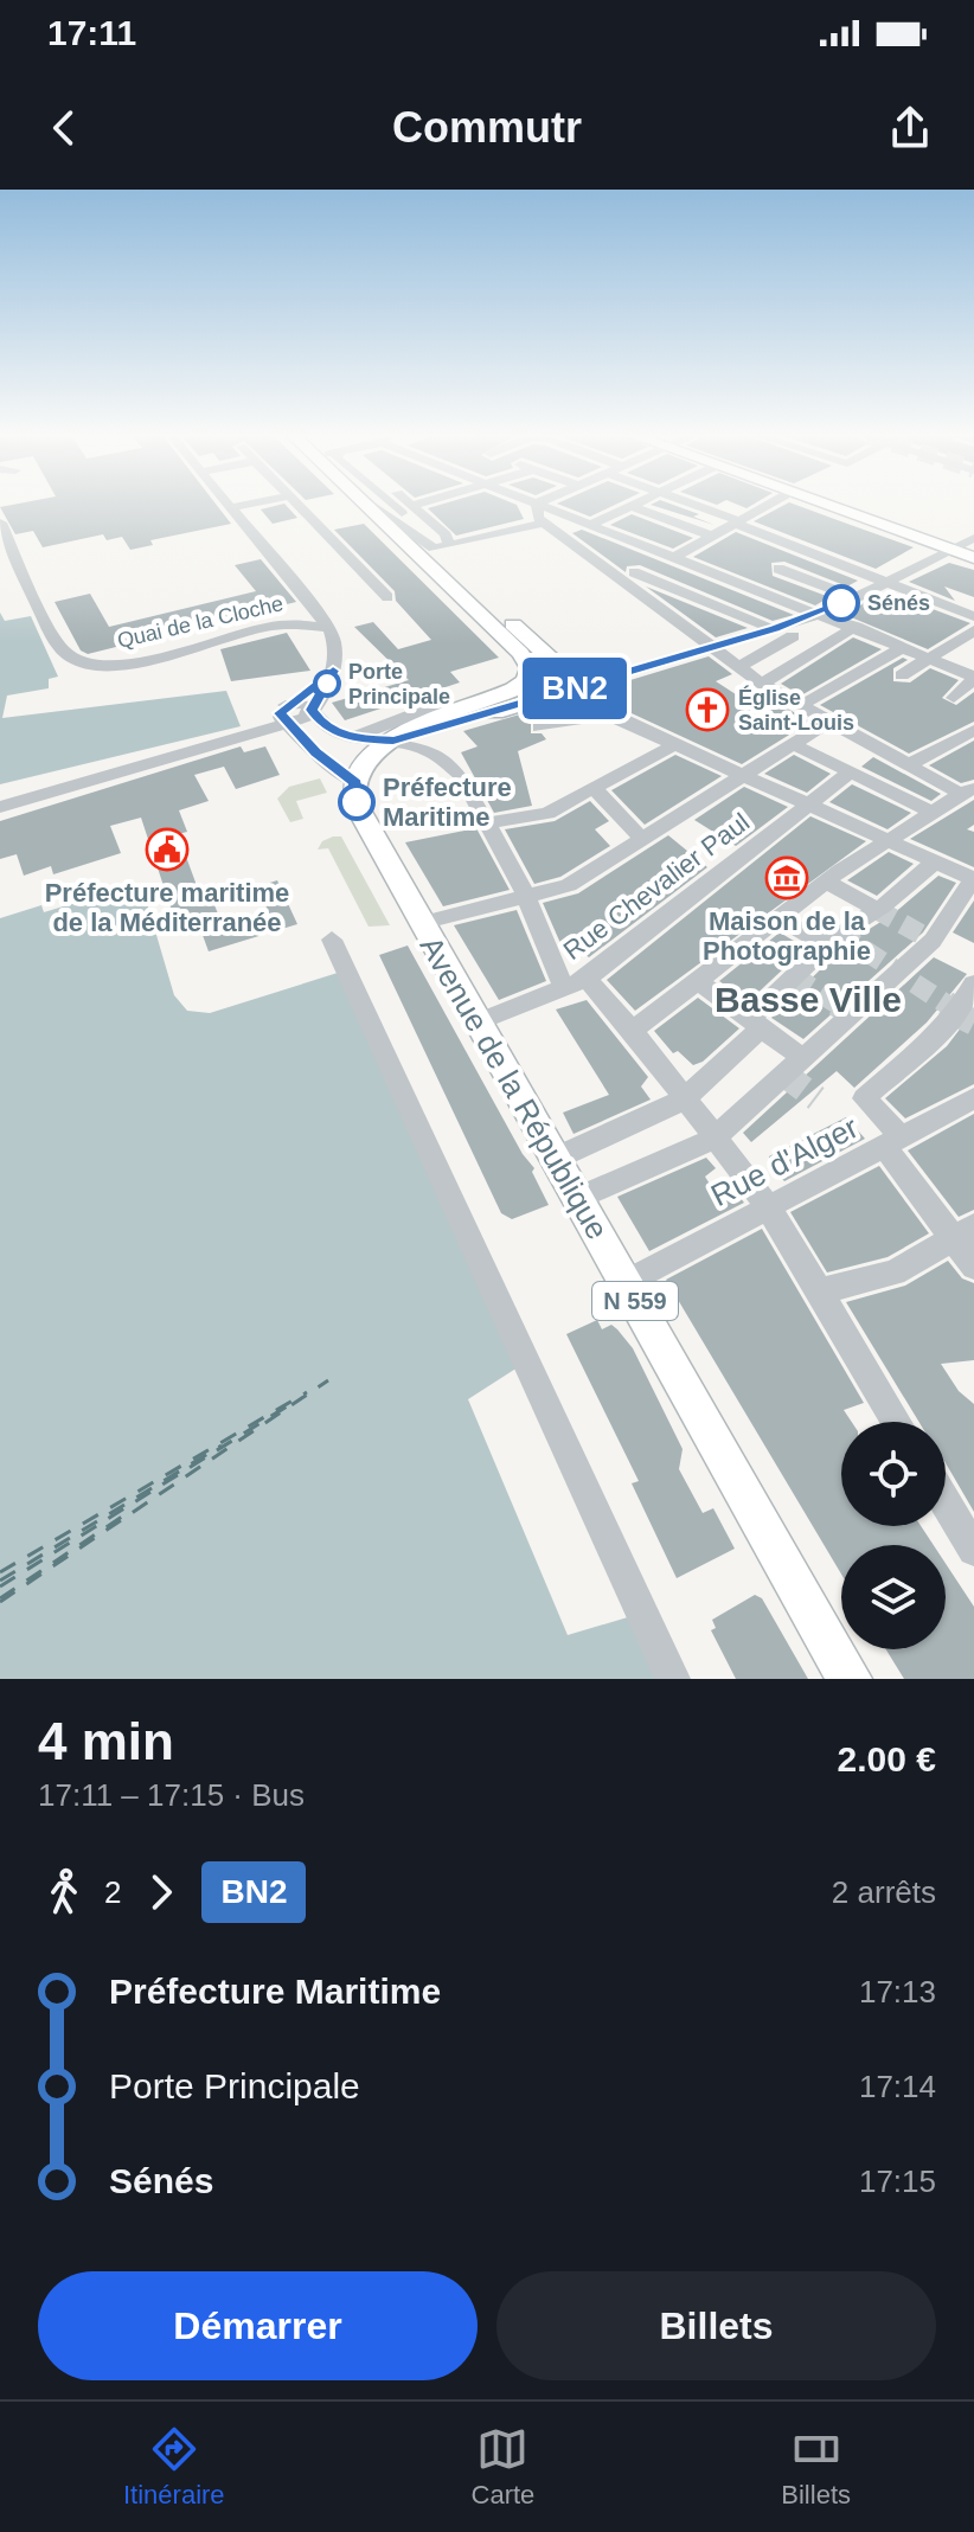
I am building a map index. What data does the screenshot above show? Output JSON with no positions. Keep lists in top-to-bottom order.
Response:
{
  "streets": {
    "main road": ["Avenue de la République", "N 559"],
    "street": ["Quai de la Cloche", "Rue Chevalier Paul", "Rue d'Alger"]
  },
  "crossings": [
    ["Rue Chevalier Paul", "Avenue de la République"],
    ["Avenue de la République", "Rue d'Alger"]
  ],
  "districts": ["Basse Ville"],
  "places": {
    "other": ["Sénés", "Porte Principale", "Préfecture Maritime"],
    "church": ["Église Saint-Louis"],
    "public building": ["Préfecture maritime de la Méditerranée"],
    "museum": ["Maison de la Photographie"]
  },
  "lines": ["bus line BN2"],
  "page": {
    "status": "17:11",
    "header": "Commutr",
    "on_map": "BN2",
    "heading": ["4 min", "17:11 – 17:15 · Bus", "2.00 €"],
    "legs": ["2", "BN2", "2 arrêts"],
    "list": [
      {
        "name": "Préfecture Maritime",
        "value": "17:13"
      },
      {
        "name": "Porte Principale",
        "value": "17:14"
      },
      {
        "name": "Sénés",
        "value": "17:15"
      }
    ],
    "buttons": ["Démarrer", "Billets"],
    "tabs": ["Itinéraire", "Carte", "Billets"]
  }
}
